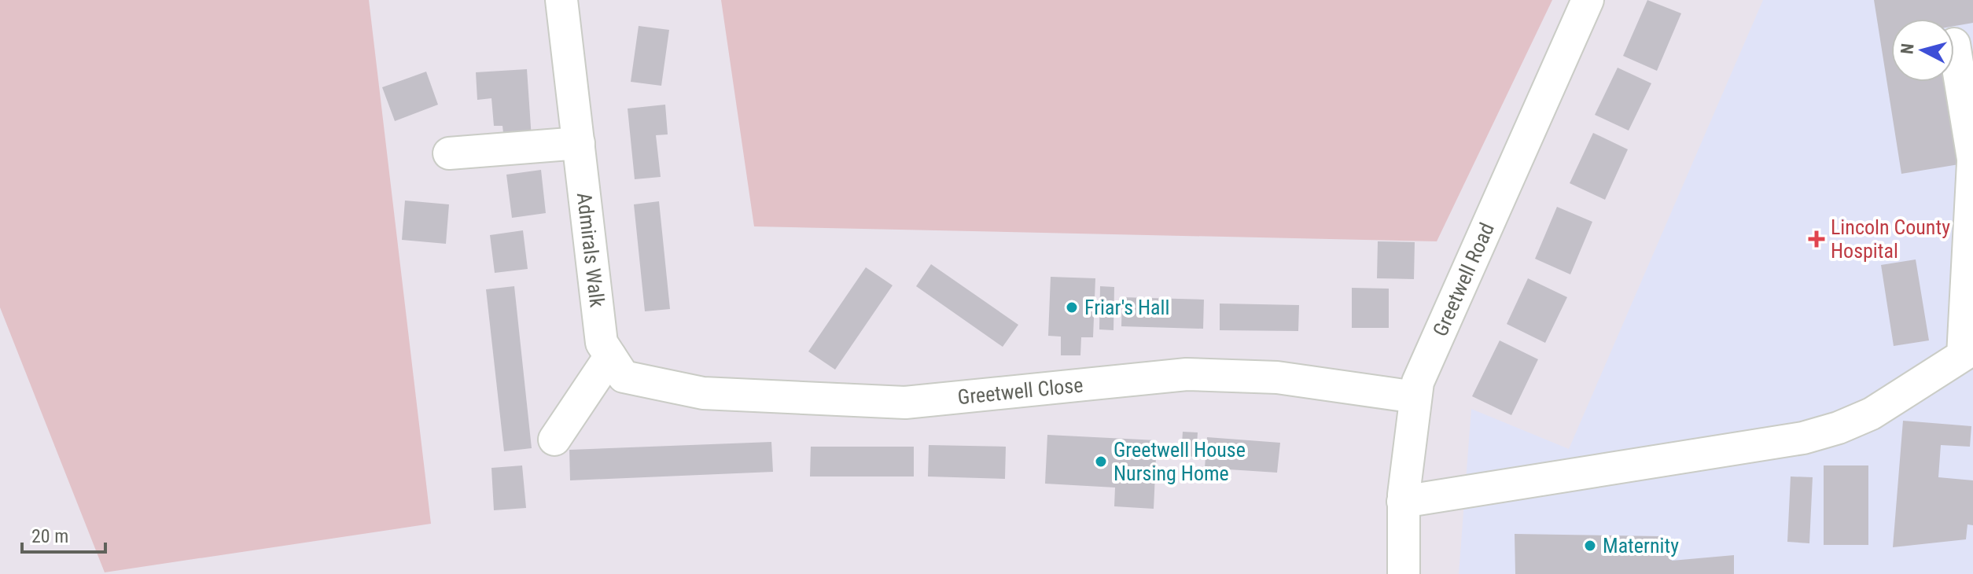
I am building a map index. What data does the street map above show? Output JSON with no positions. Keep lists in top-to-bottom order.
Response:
{
  "streets": {
    "street": ["Admirals Walk", "Greetwell Road", "Greetwell Close"]
  },
  "crossings": [
    ["Admirals Walk", "Greetwell Close"],
    ["Greetwell Road", "Greetwell Close"]
  ],
  "places": {
    "health": ["Lincoln County Hospital"],
    "other": ["Friar's Hall", "Greetwell House Nursing Home", "Maternity"]
  },
  "scale_bar": "20 m",
  "north": "left"
}
